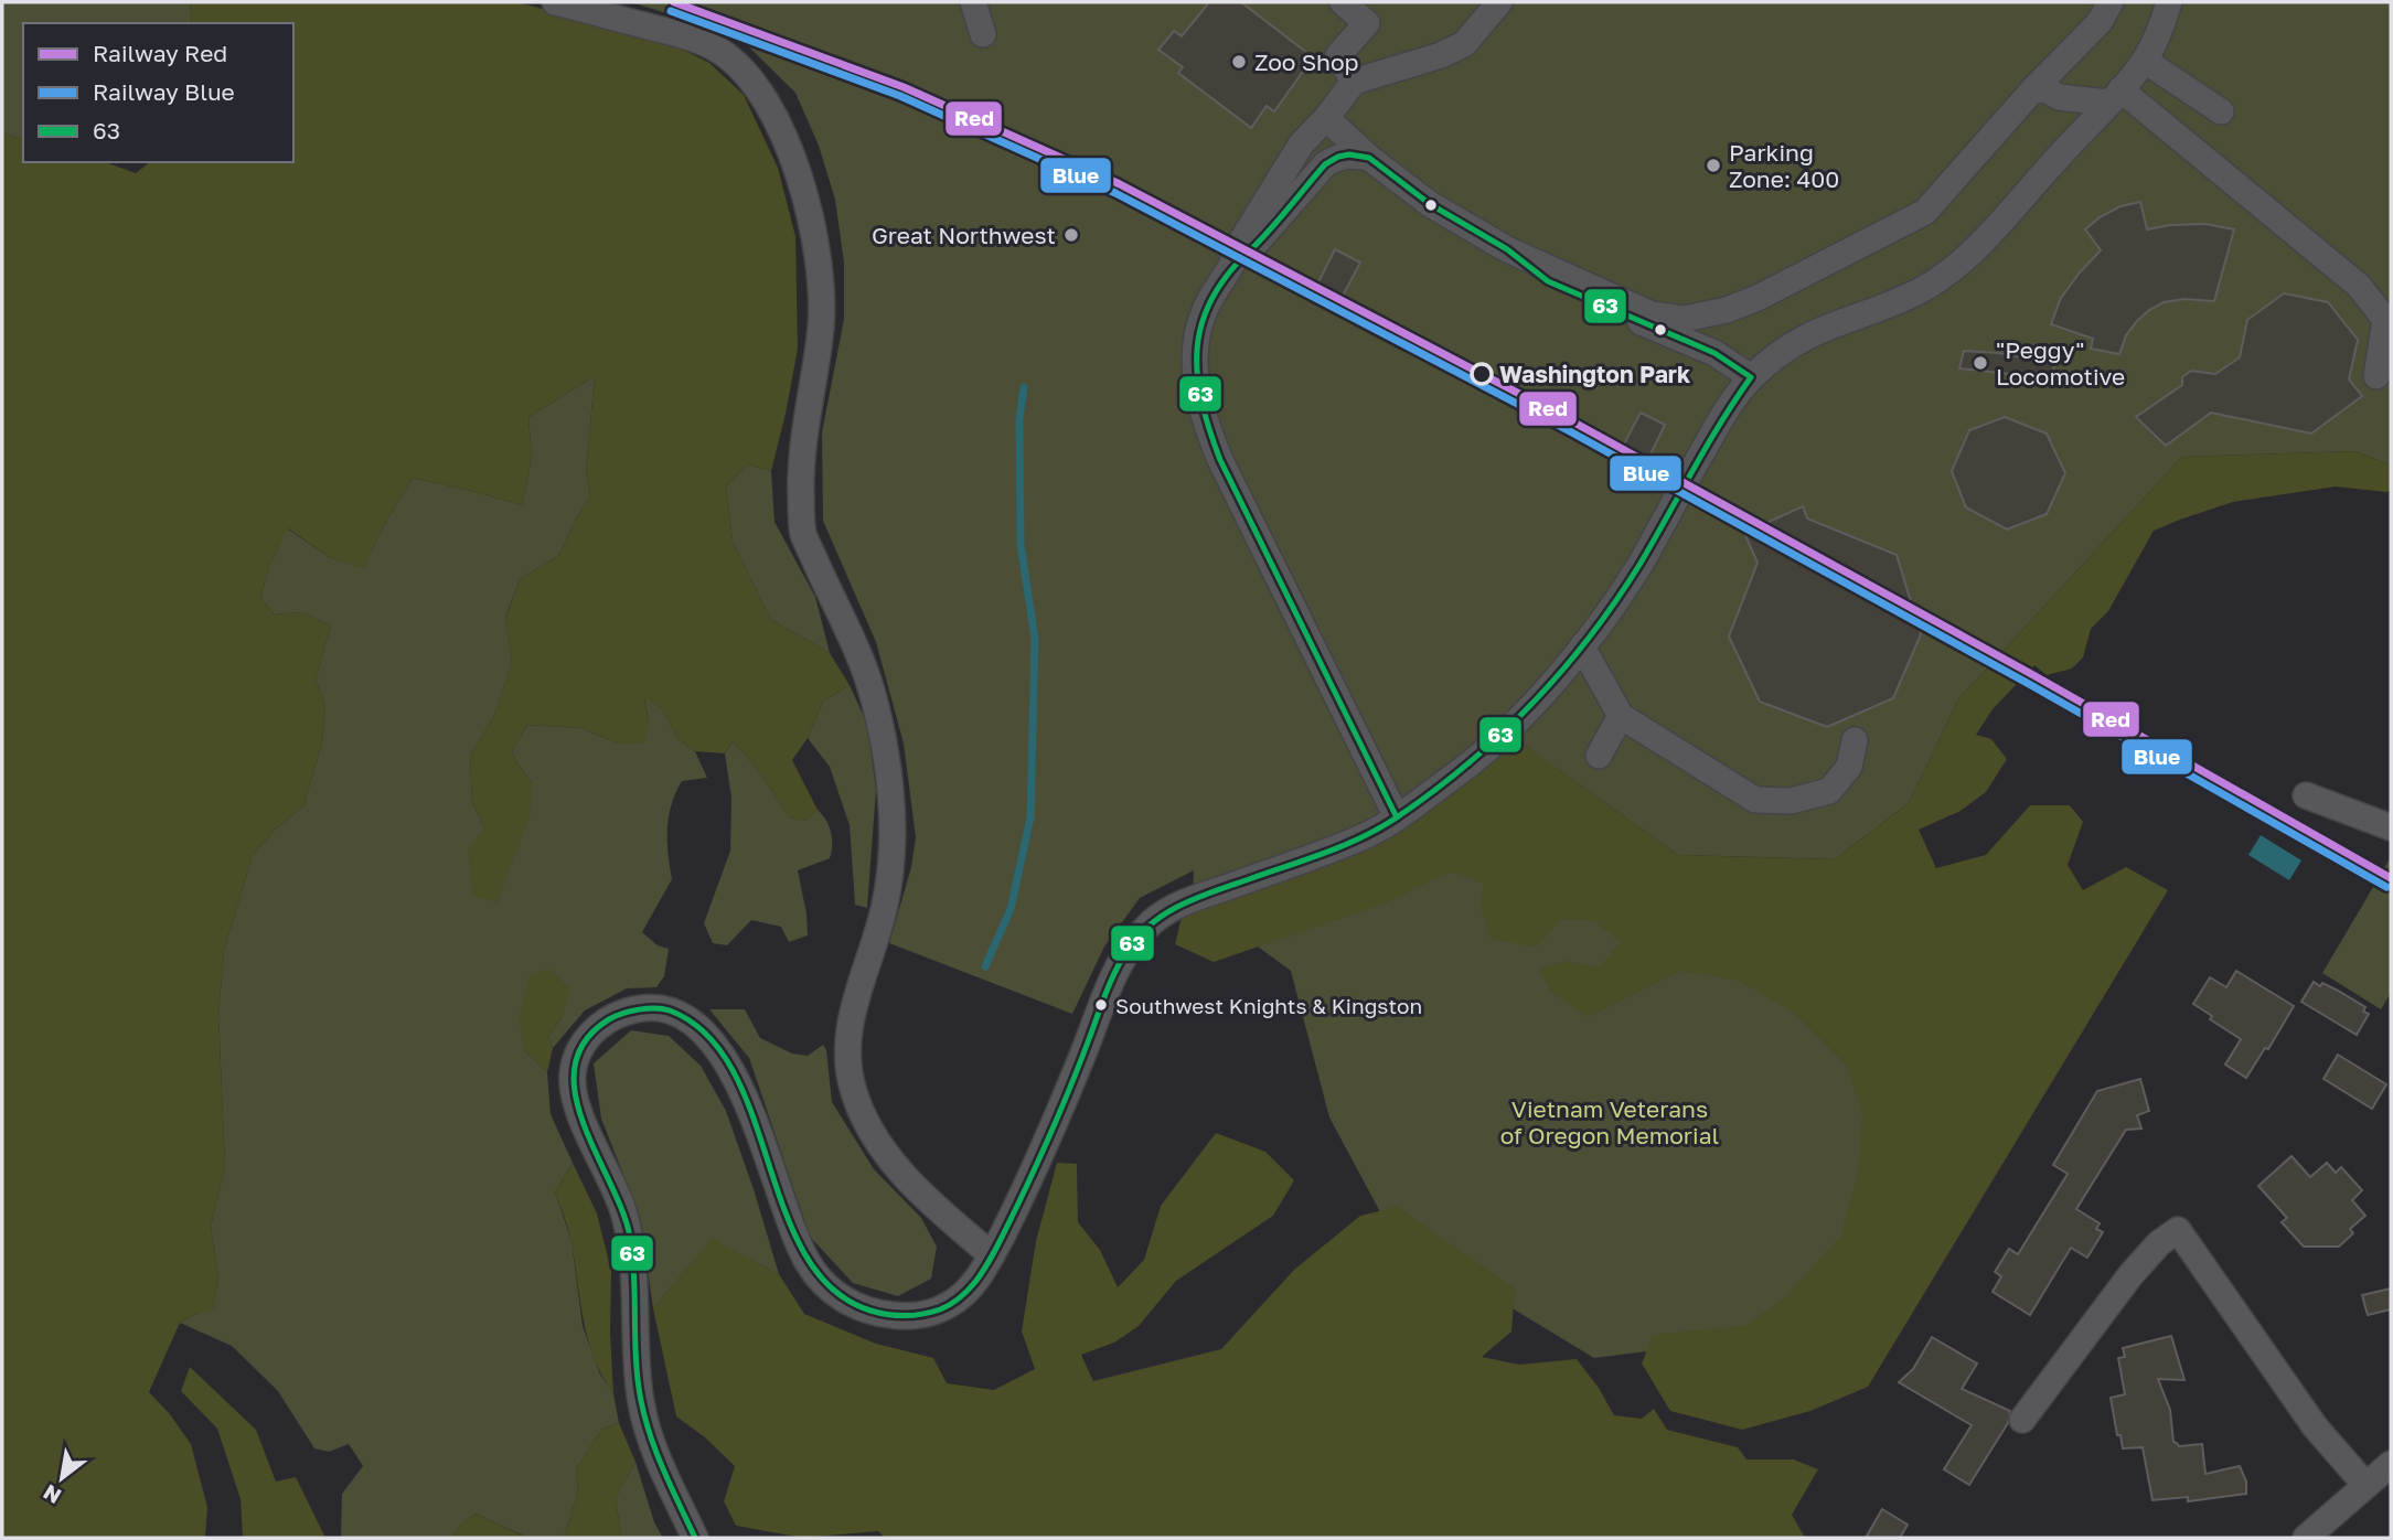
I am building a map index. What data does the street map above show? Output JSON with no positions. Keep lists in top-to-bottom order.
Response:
{
  "parks": ["Vietnam Veterans of Oregon Memorial"],
  "places": [
    "Zoo Shop",
    "Parking Zone: 400",
    "Great Northwest",
    "\"Peggy\" Locomotive",
    "Washington Park",
    "Southwest Knights & Kingston"
  ],
  "lines": ["rail line Red", "rail line Blue", "transit line 63"],
  "legend": ["Railway Red", "Railway Blue", "63"],
  "north": "bottom left"
}
